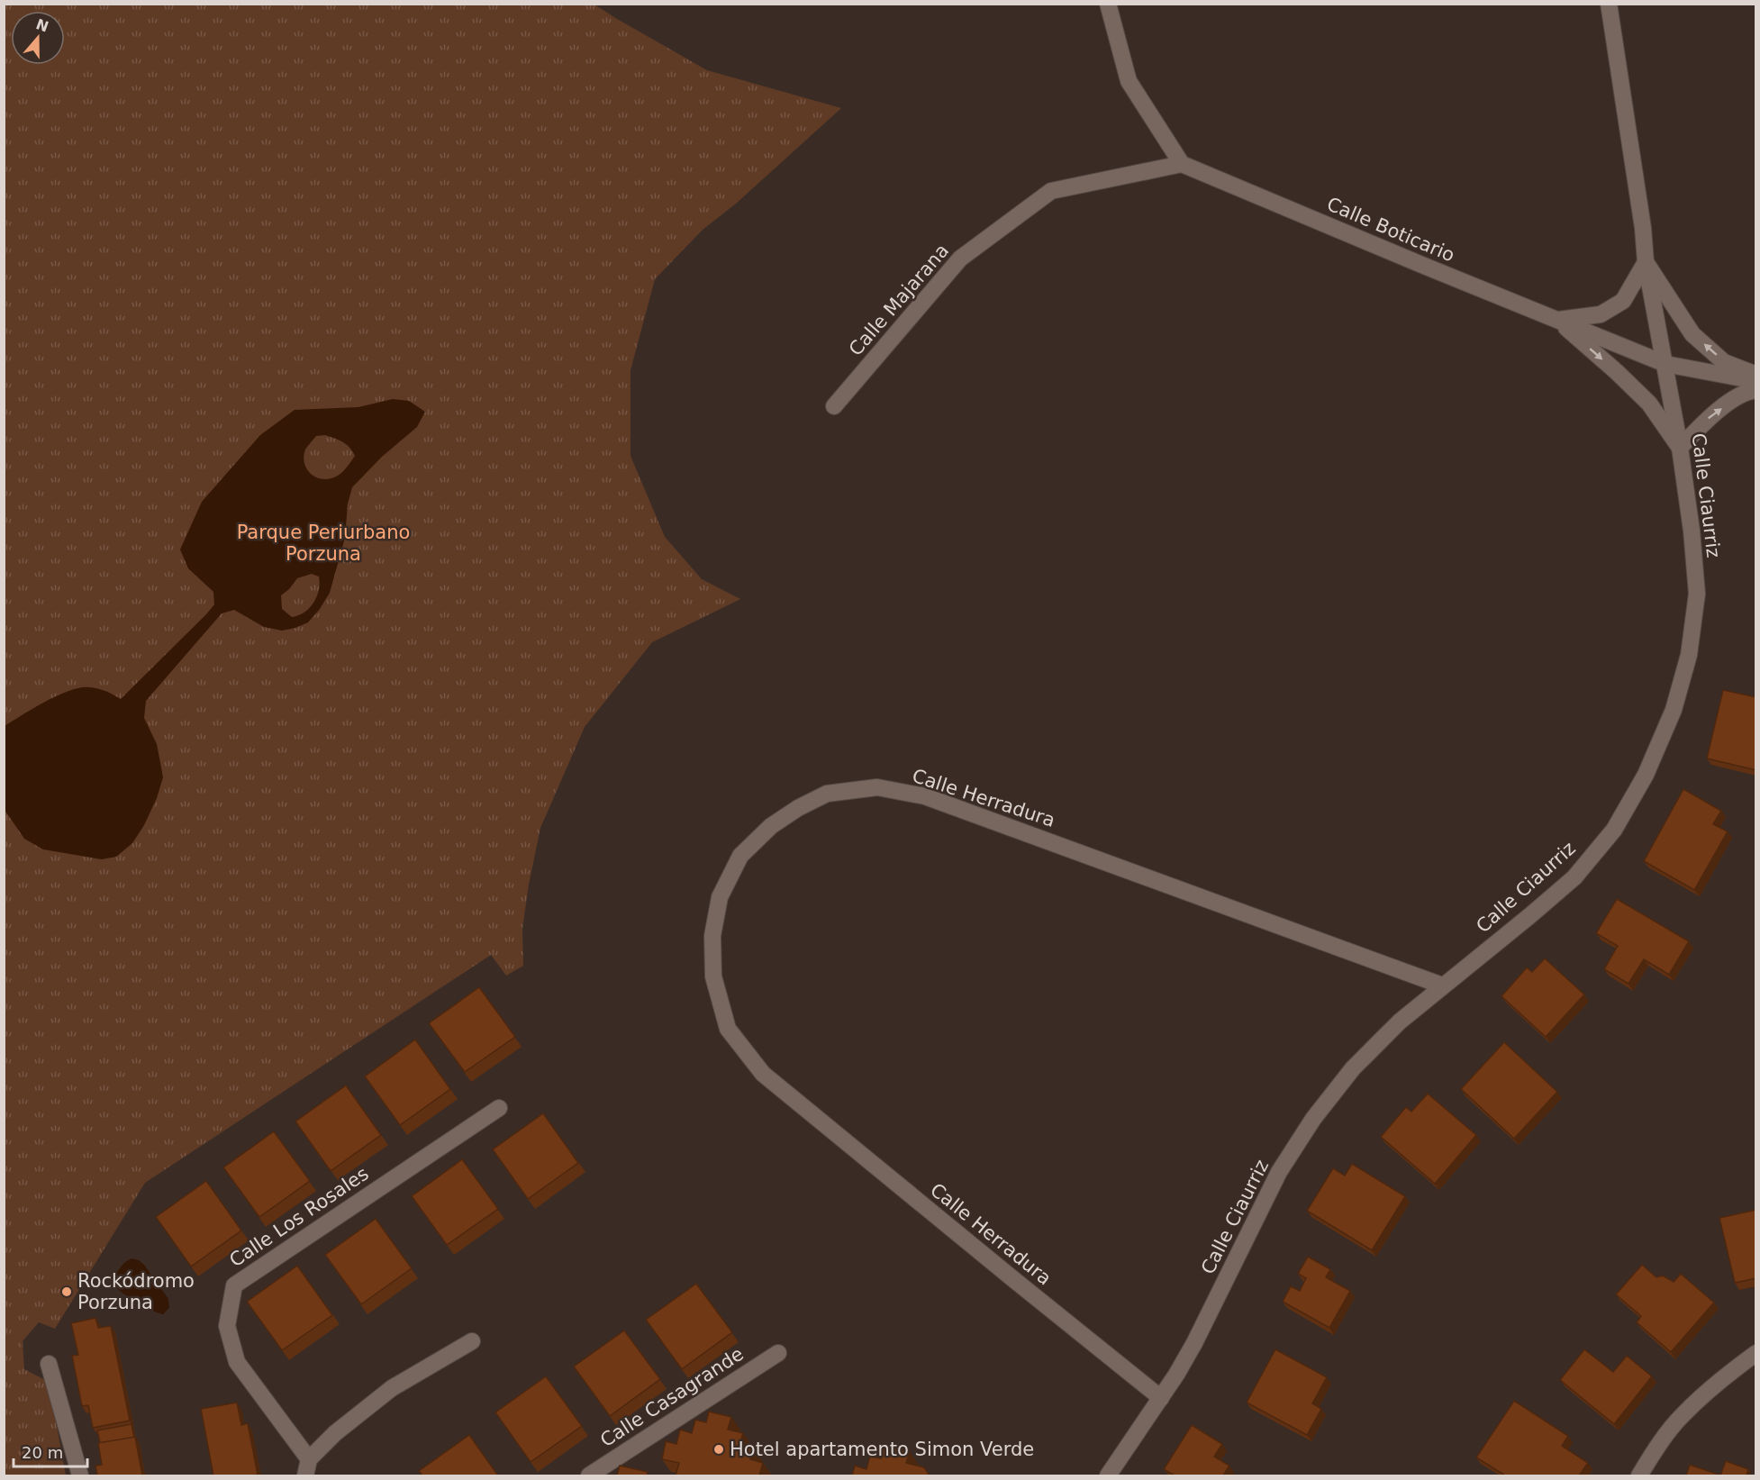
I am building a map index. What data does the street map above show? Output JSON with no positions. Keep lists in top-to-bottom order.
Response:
{
  "streets": {
    "street": [
      "Calle Boticario",
      "Calle Majarana",
      "Calle Ciaurriz",
      "Calle Herradura",
      "Calle Los Rosales",
      "Calle Casagrande"
    ]
  },
  "crossings": [
    ["Calle Boticario", "Calle Majarana"],
    ["Calle Boticario", "Calle Ciaurriz"],
    ["Calle Ciaurriz", "Calle Herradura"]
  ],
  "parks": ["Parque Periurbano Porzuna"],
  "places": ["Rockódromo Porzuna", "Hotel apartamento Simon Verde"],
  "scale_bar": "20 m",
  "north": "top"
}
